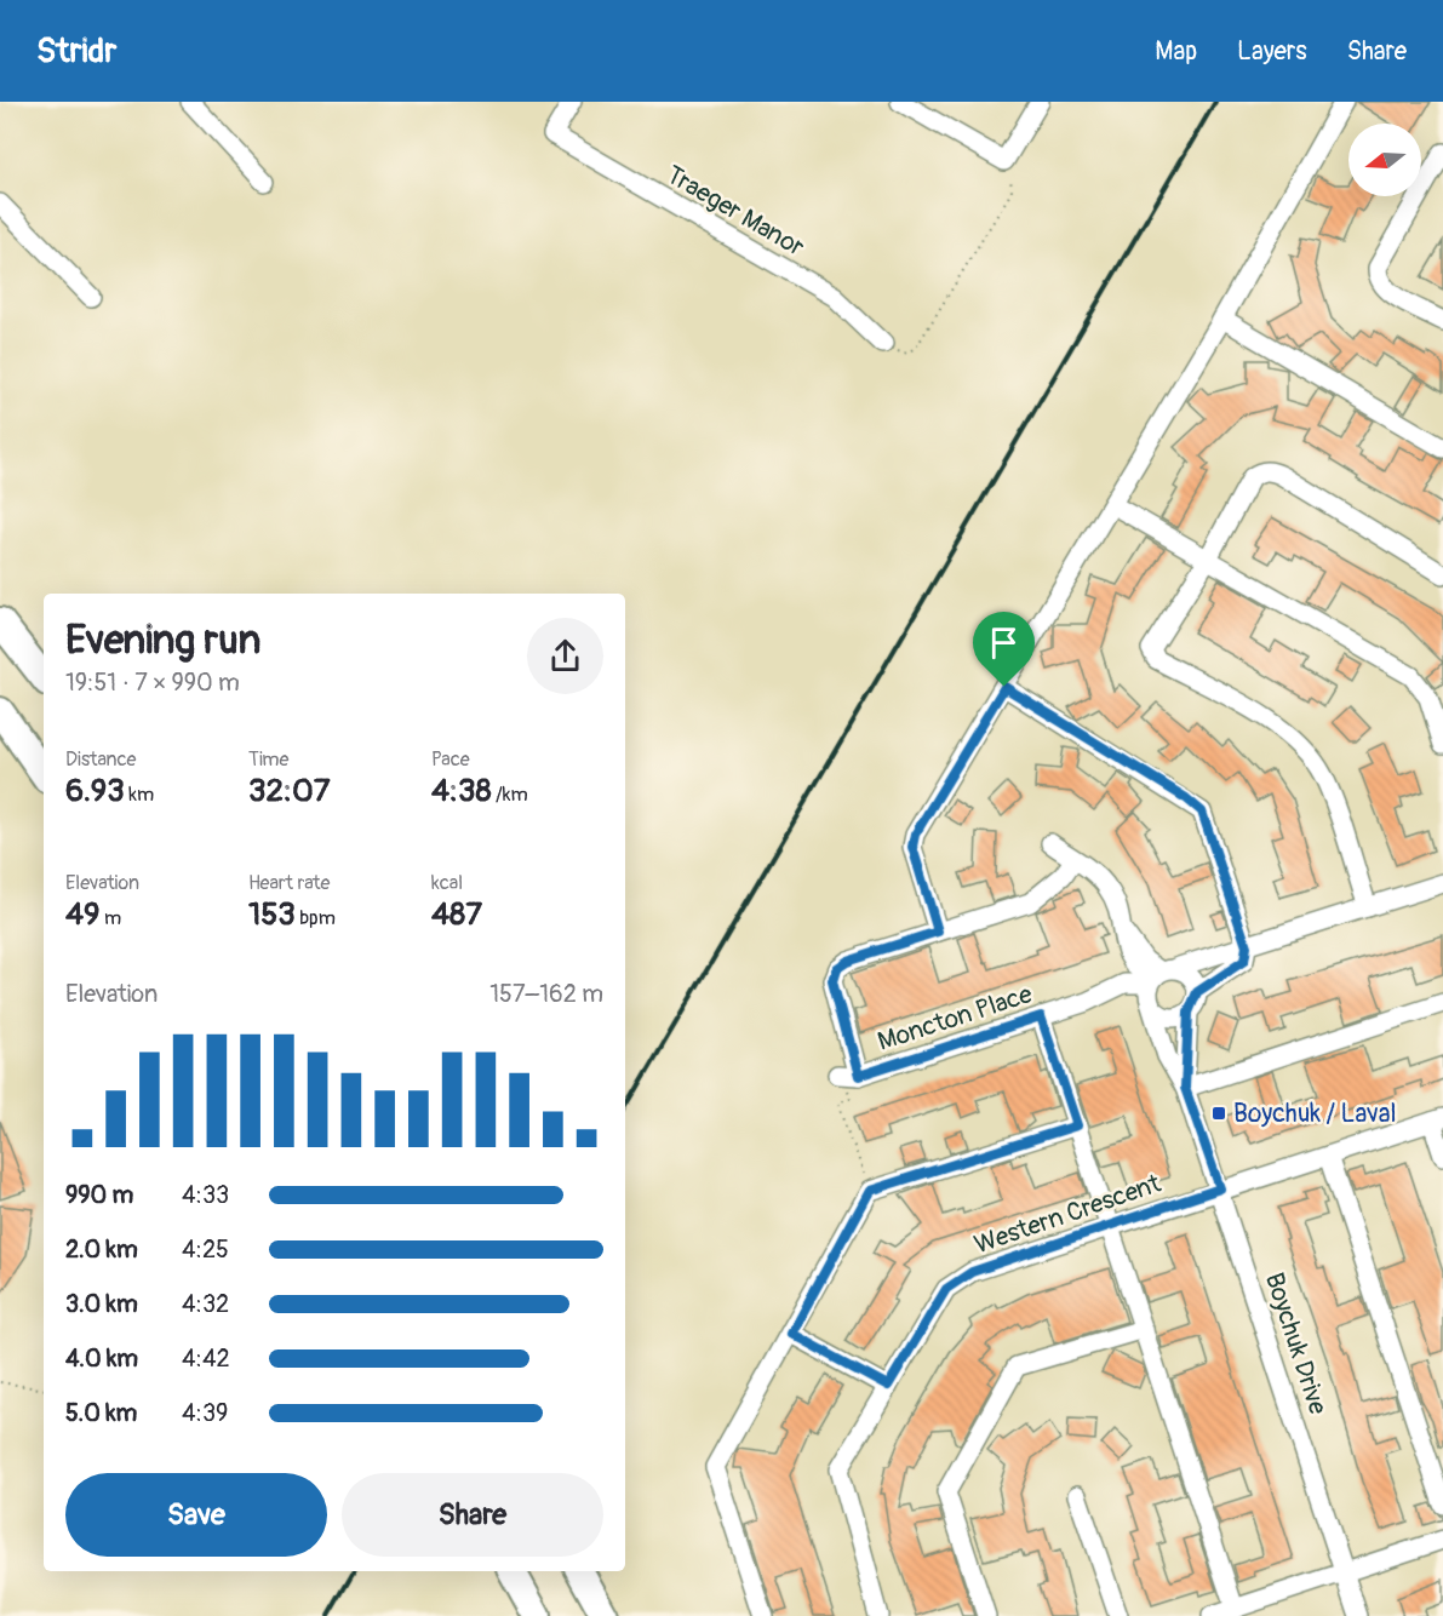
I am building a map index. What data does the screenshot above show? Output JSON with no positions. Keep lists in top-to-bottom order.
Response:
{
  "streets": {
    "street": [
      "Traeger Manor",
      "Moncton Place",
      "Western Crescent",
      "Boychuk Drive"
    ]
  },
  "crossings": [
    ["Moncton Place", "Boychuk Drive"],
    ["Western Crescent", "Boychuk Drive"]
  ],
  "places": {
    "transit": ["Boychuk / Laval"]
  },
  "north": "left",
  "page": {
    "header": "Stridr",
    "nav": ["Map", "Layers", "Share"],
    "heading": ["Evening run", "19:51 · 7 × 990 m"],
    "stats": [
      ["Distance", "6.93 km"],
      ["Time", "32:07"],
      ["Pace", "4:38 /km"],
      ["Elevation", "49 m"],
      ["Heart rate", "153 bpm"],
      ["kcal", "487"]
    ],
    "chart": ["Elevation", "157–162 m"],
    "list": [
      {
        "name": "990 m",
        "note": "4:33"
      },
      {
        "name": "2.0 km",
        "note": "4:25"
      },
      {
        "name": "3.0 km",
        "note": "4:32"
      },
      {
        "name": "4.0 km",
        "note": "4:42"
      },
      {
        "name": "5.0 km",
        "note": "4:39"
      }
    ],
    "buttons": ["Save", "Share"]
  }
}
